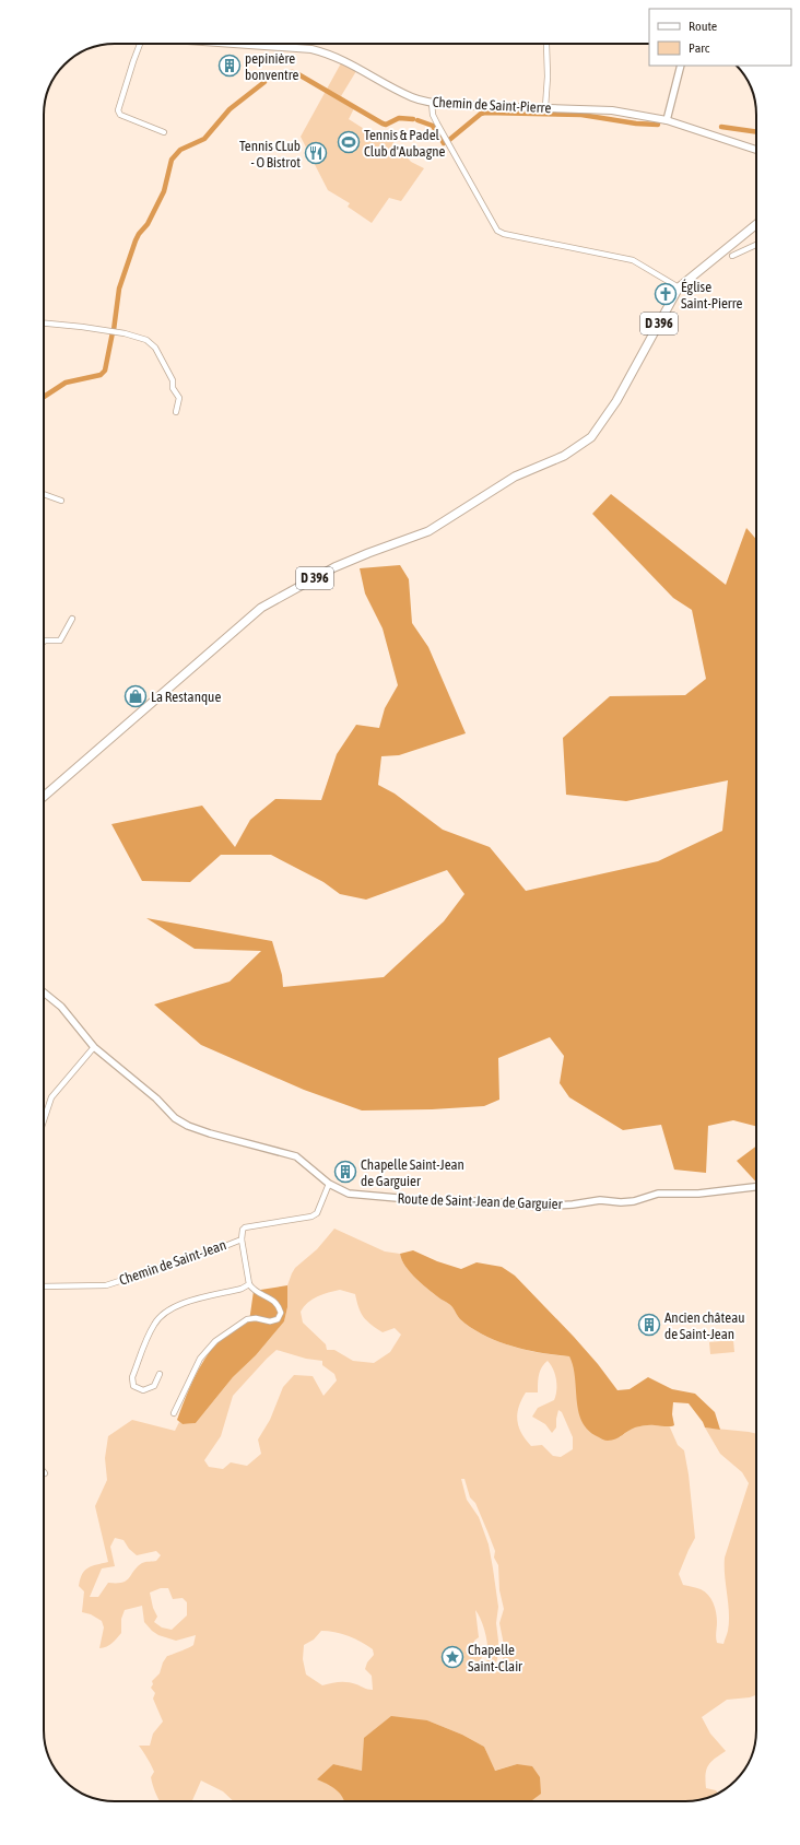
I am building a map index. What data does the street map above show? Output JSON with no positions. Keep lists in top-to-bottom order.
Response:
{
  "streets": {
    "main road": ["Chemin de Saint-Pierre", "D 396"],
    "street": ["Route de Saint-Jean de Garguier", "Chemin de Saint-Jean"]
  },
  "crossings": [
    ["Route de Saint-Jean de Garguier", "Chemin de Saint-Jean"]
  ],
  "places": {
    "building": ["pepinière bonventre", "Chapelle Saint-Jean de Garguier", "Ancien château de Saint-Jean"],
    "sports": ["Tennis & Padel Club d'Aubagne"],
    "restaurant": ["Tennis CLub - O Bistrot"],
    "church": ["Église Saint-Pierre"],
    "shop": ["La Restanque"],
    "place": ["Chapelle Saint-Clair"]
  },
  "legend": ["Route", "Parc"]
}
